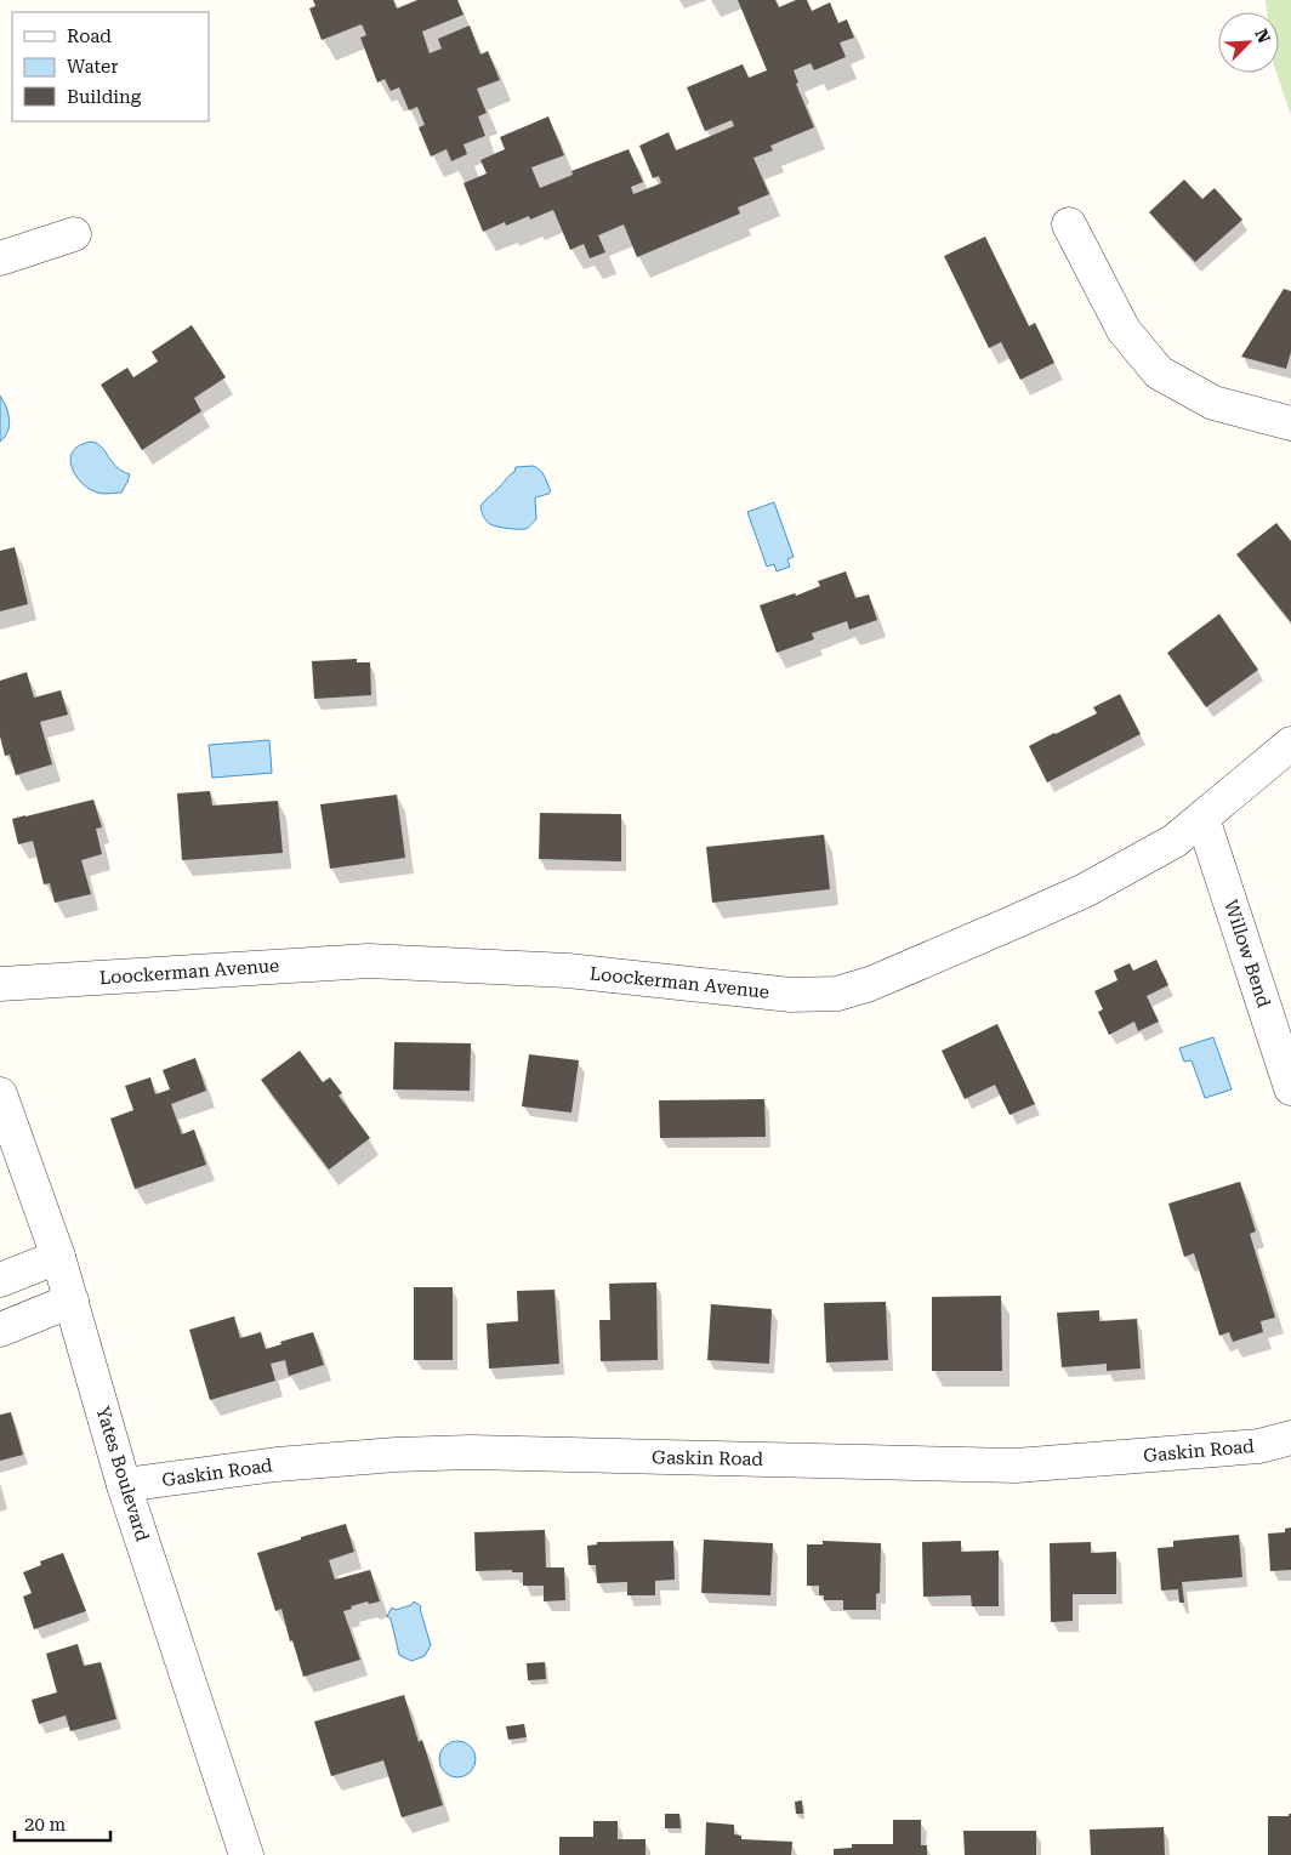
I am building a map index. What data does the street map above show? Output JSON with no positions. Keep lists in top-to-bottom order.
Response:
{
  "streets": {
    "street": [
      "Willow Bend",
      "Loockerman Avenue",
      "Gaskin Road",
      "Yates Boulevard"
    ]
  },
  "crossings": [
    ["Willow Bend", "Loockerman Avenue"],
    ["Gaskin Road", "Yates Boulevard"]
  ],
  "legend": ["Road", "Water", "Building"],
  "scale_bar": "20 m",
  "north": "top right"
}
